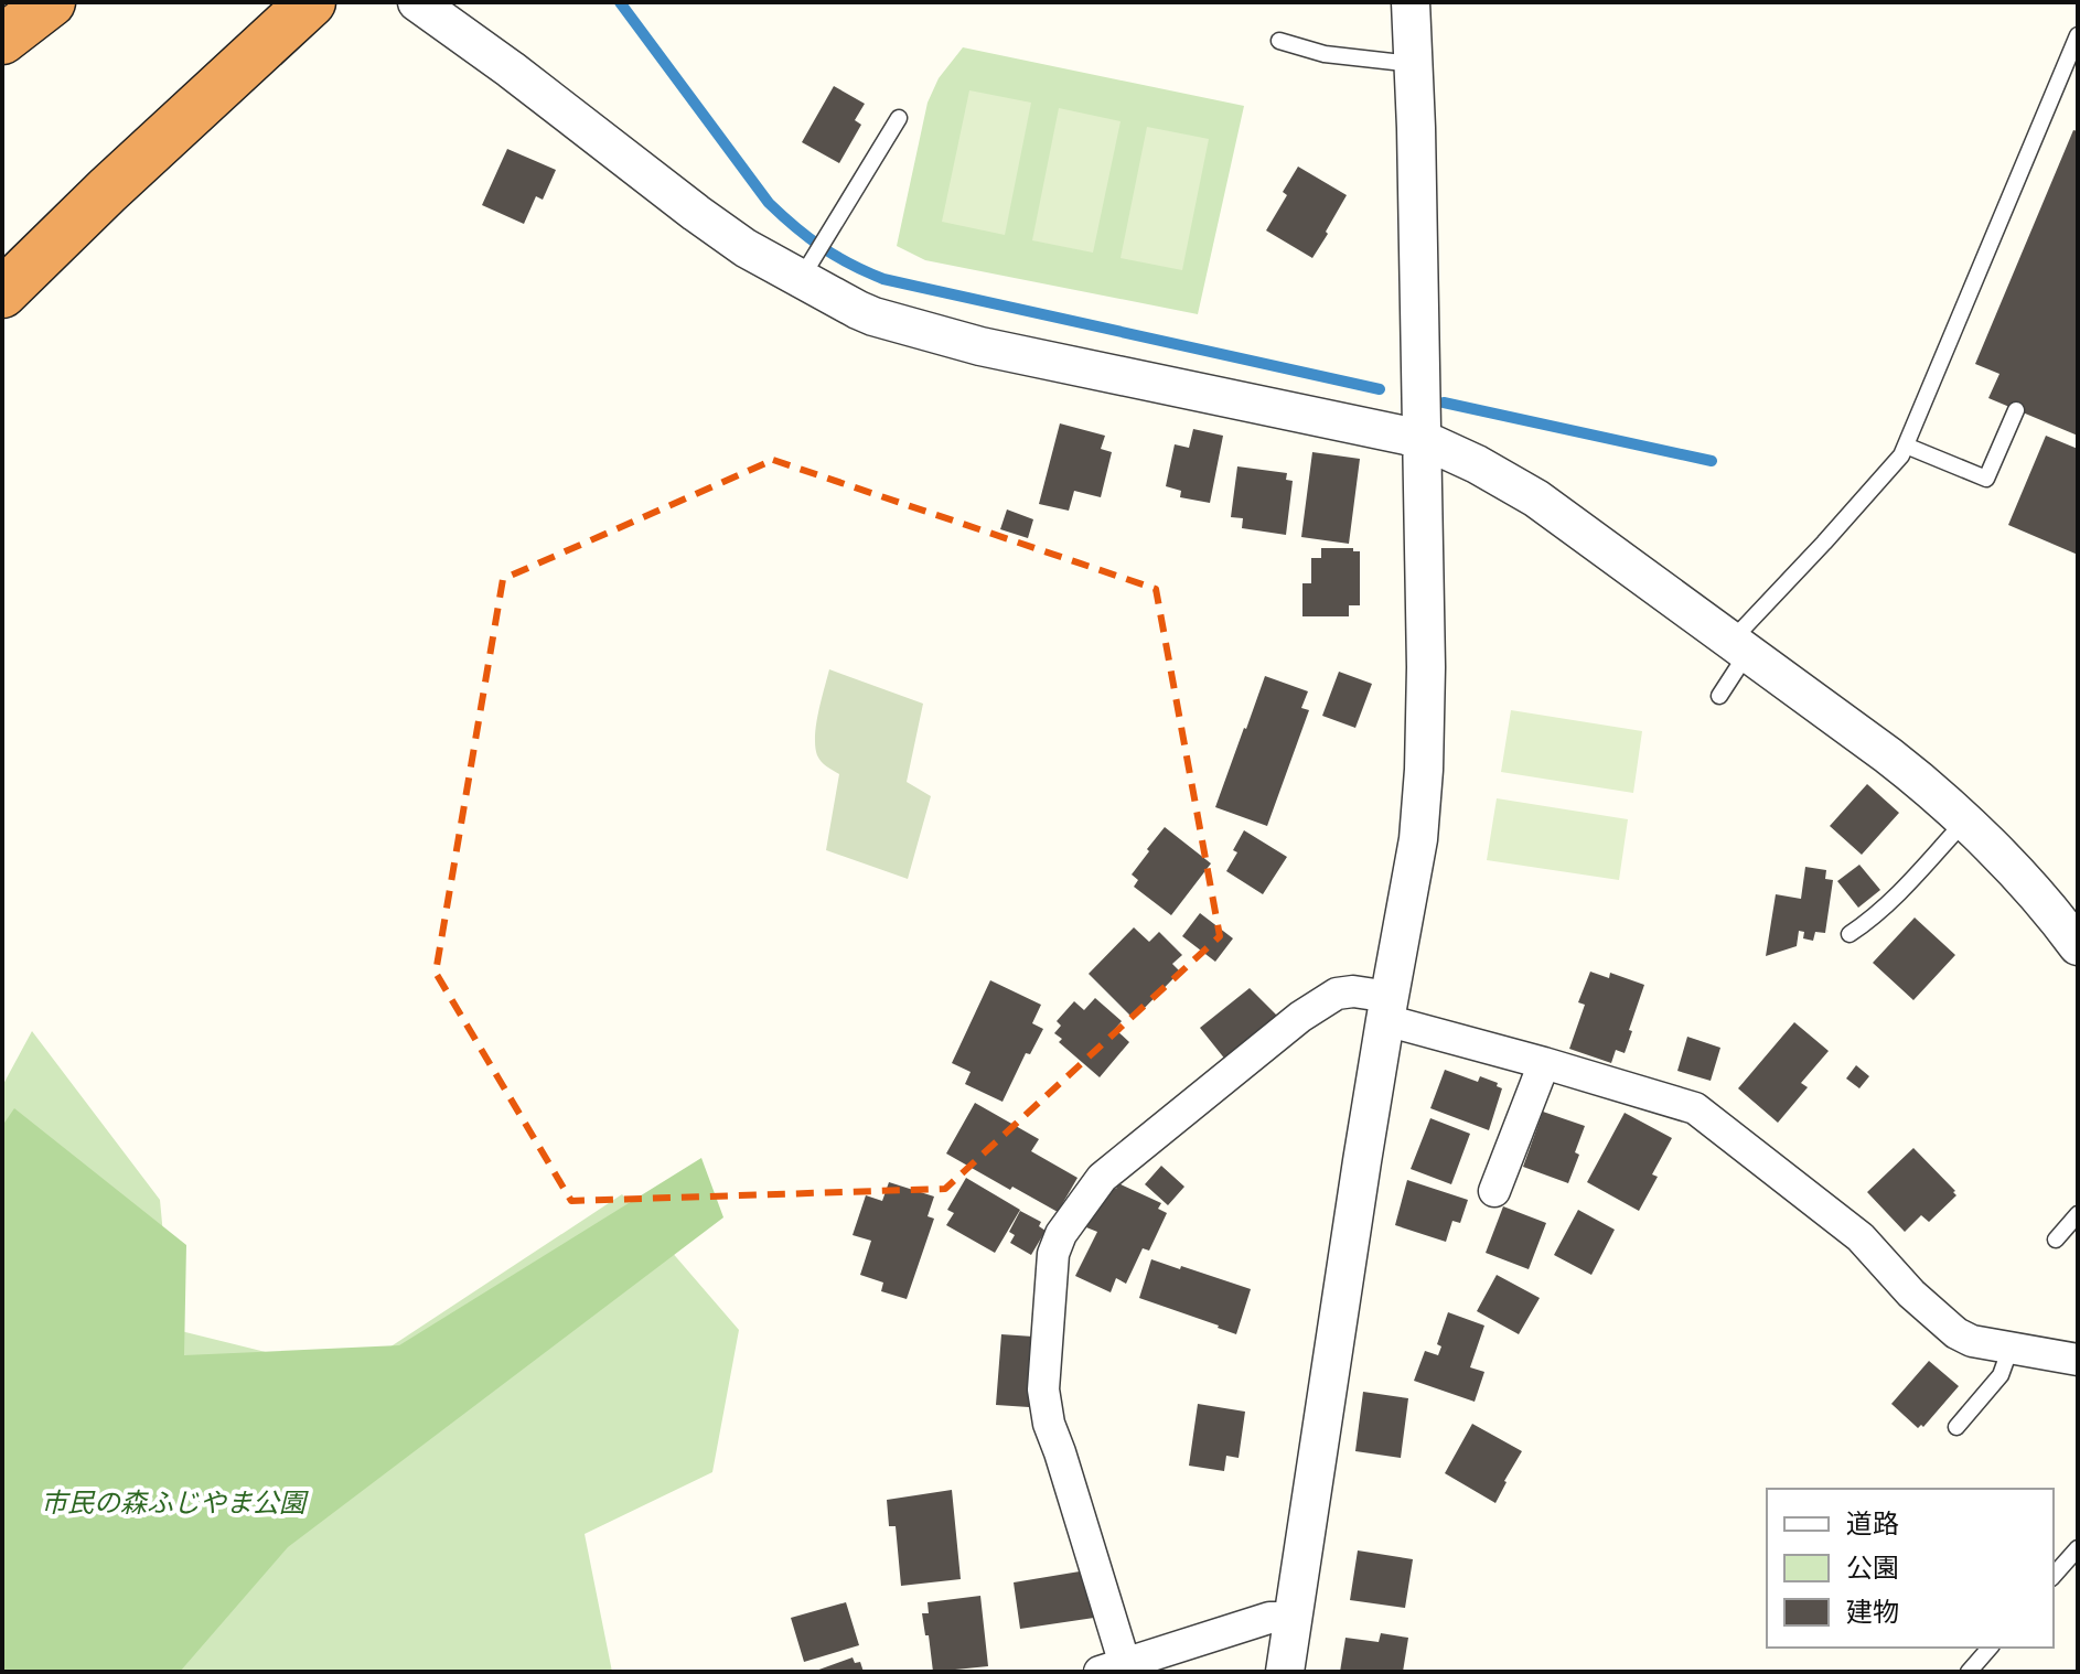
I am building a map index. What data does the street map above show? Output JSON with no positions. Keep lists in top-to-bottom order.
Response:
{
  "parks": ["市民の森ふじやま公園"],
  "legend": ["道路", "公園", "建物"]
}
